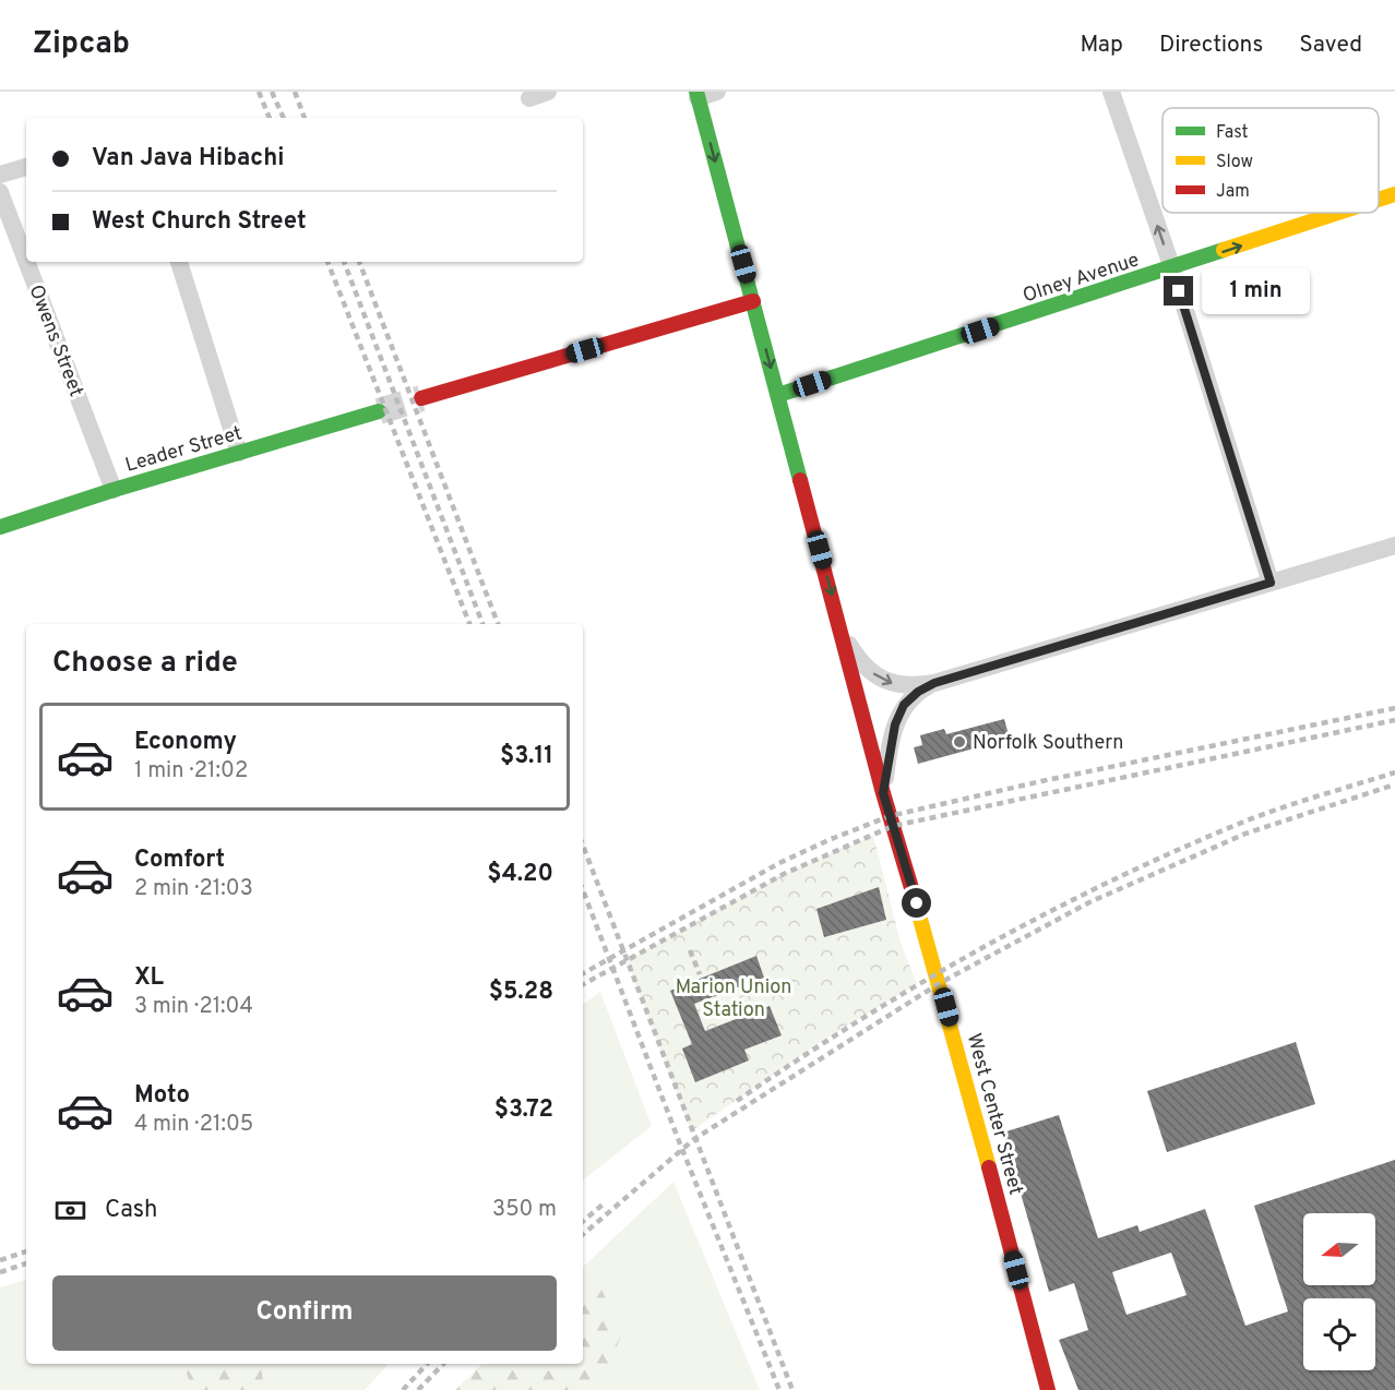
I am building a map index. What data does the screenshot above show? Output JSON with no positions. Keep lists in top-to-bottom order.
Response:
{
  "streets": {
    "street": [
      "Olney Avenue",
      "Owens Street",
      "Leader Street",
      "West Center Street"
    ]
  },
  "crossings": [
    ["Olney Avenue", "West Center Street"],
    ["Owens Street", "Leader Street"]
  ],
  "one_way": ["West Center Street"],
  "parks": ["Marion Union Station"],
  "places": ["Norfolk Southern"],
  "legend": ["Fast", "Slow", "Jam"],
  "north": "left",
  "page": {
    "header": "Zipcab",
    "nav": ["Map", "Directions", "Saved"],
    "banner": ["Van Java Hibachi", "West Church Street"],
    "bubble": "1 min",
    "heading": "Choose a ride",
    "list": [
      {
        "name": "Economy",
        "note": "1 min · 21:02",
        "value": "$3.11"
      },
      {
        "name": "Comfort",
        "note": "2 min · 21:03",
        "value": "$4.20"
      },
      {
        "name": "XL",
        "note": "3 min · 21:04",
        "value": "$5.28"
      },
      {
        "name": "Moto",
        "note": "4 min · 21:05",
        "value": "$3.72"
      }
    ],
    "pay": ["Cash", "350 m"],
    "buttons": "Confirm"
  }
}
